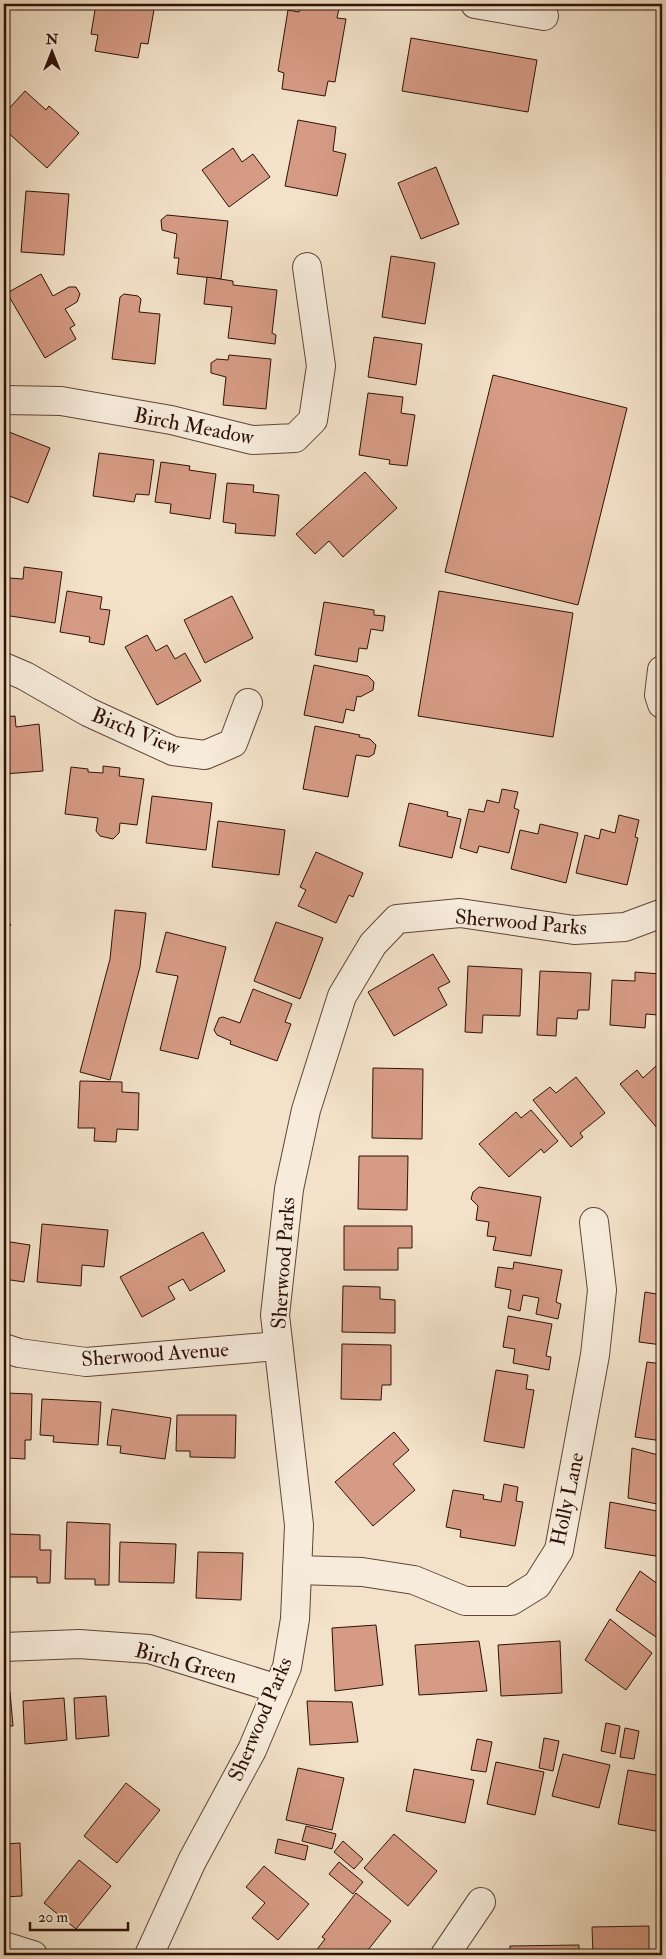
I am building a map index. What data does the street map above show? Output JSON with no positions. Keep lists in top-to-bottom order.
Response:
{
  "streets": {
    "street": [
      "Birch Meadow",
      "Birch View",
      "Sherwood Parks",
      "Sherwood Avenue",
      "Holly Lane",
      "Birch Green"
    ]
  },
  "crossings": [
    ["Sherwood Parks", "Sherwood Avenue"],
    ["Sherwood Parks", "Holly Lane"],
    ["Sherwood Parks", "Birch Green"]
  ],
  "scale_bar": "20 m",
  "north": "top"
}
